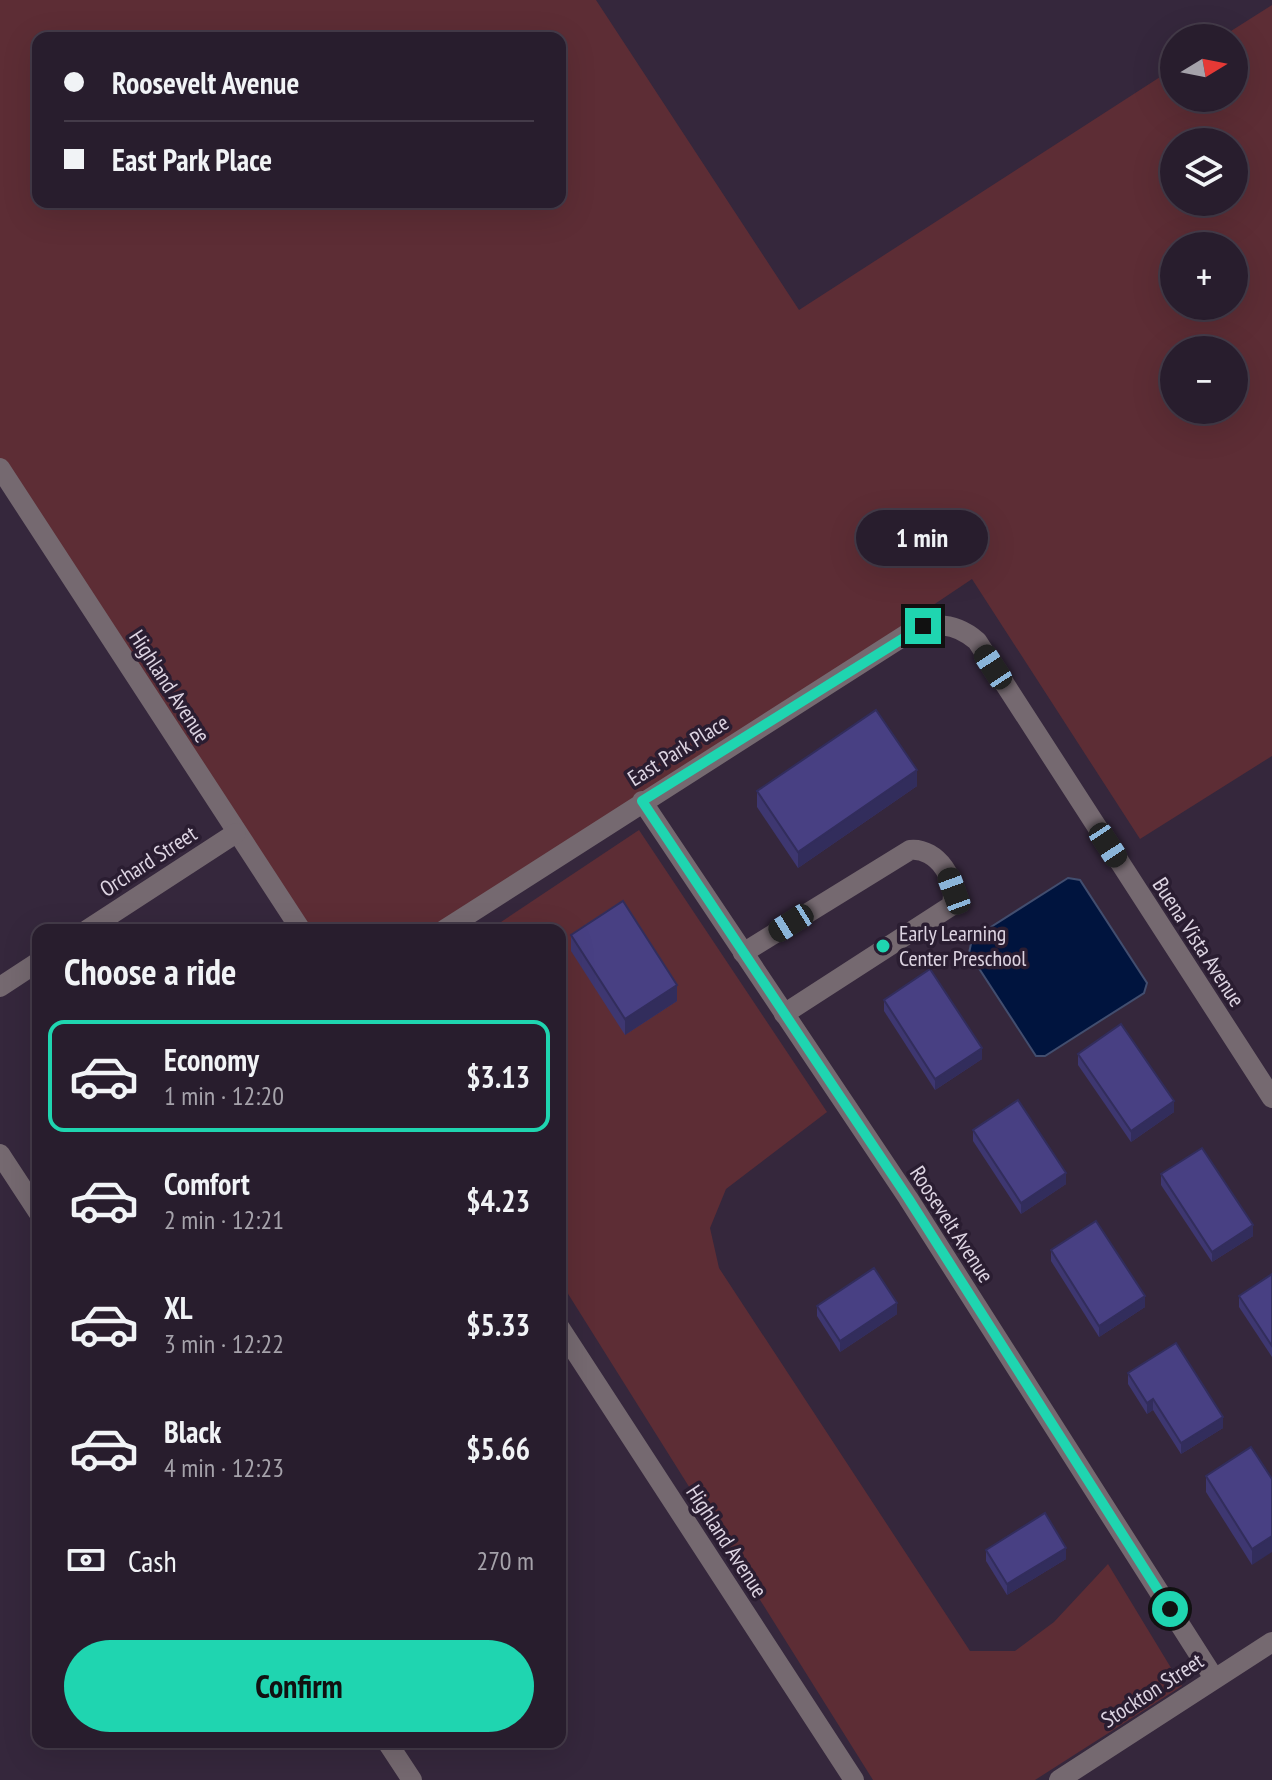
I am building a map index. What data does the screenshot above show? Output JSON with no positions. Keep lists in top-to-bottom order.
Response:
{
  "streets": {
    "street": [
      "Highland Avenue",
      "East Park Place",
      "Orchard Street",
      "Buena Vista Avenue",
      "Roosevelt Avenue",
      "Stockton Street"
    ]
  },
  "crossings": [
    ["Highland Avenue", "Orchard Street"],
    ["East Park Place", "Buena Vista Avenue"],
    ["East Park Place", "Roosevelt Avenue"],
    ["Roosevelt Avenue", "Stockton Street"]
  ],
  "places": ["Early Learning Center Preschool"],
  "north": "right",
  "page": {
    "map_buttons": ["+", "−"],
    "banner": ["Roosevelt Avenue", "East Park Place"],
    "bubble": "1 min",
    "heading": "Choose a ride",
    "list": [
      {
        "name": "Economy",
        "note": "1 min · 12:20",
        "value": "$3.13"
      },
      {
        "name": "Comfort",
        "note": "2 min · 12:21",
        "value": "$4.23"
      },
      {
        "name": "XL",
        "note": "3 min · 12:22",
        "value": "$5.33"
      },
      {
        "name": "Black",
        "note": "4 min · 12:23",
        "value": "$5.66"
      }
    ],
    "pay": ["Cash", "270 m"],
    "buttons": "Confirm"
  }
}
